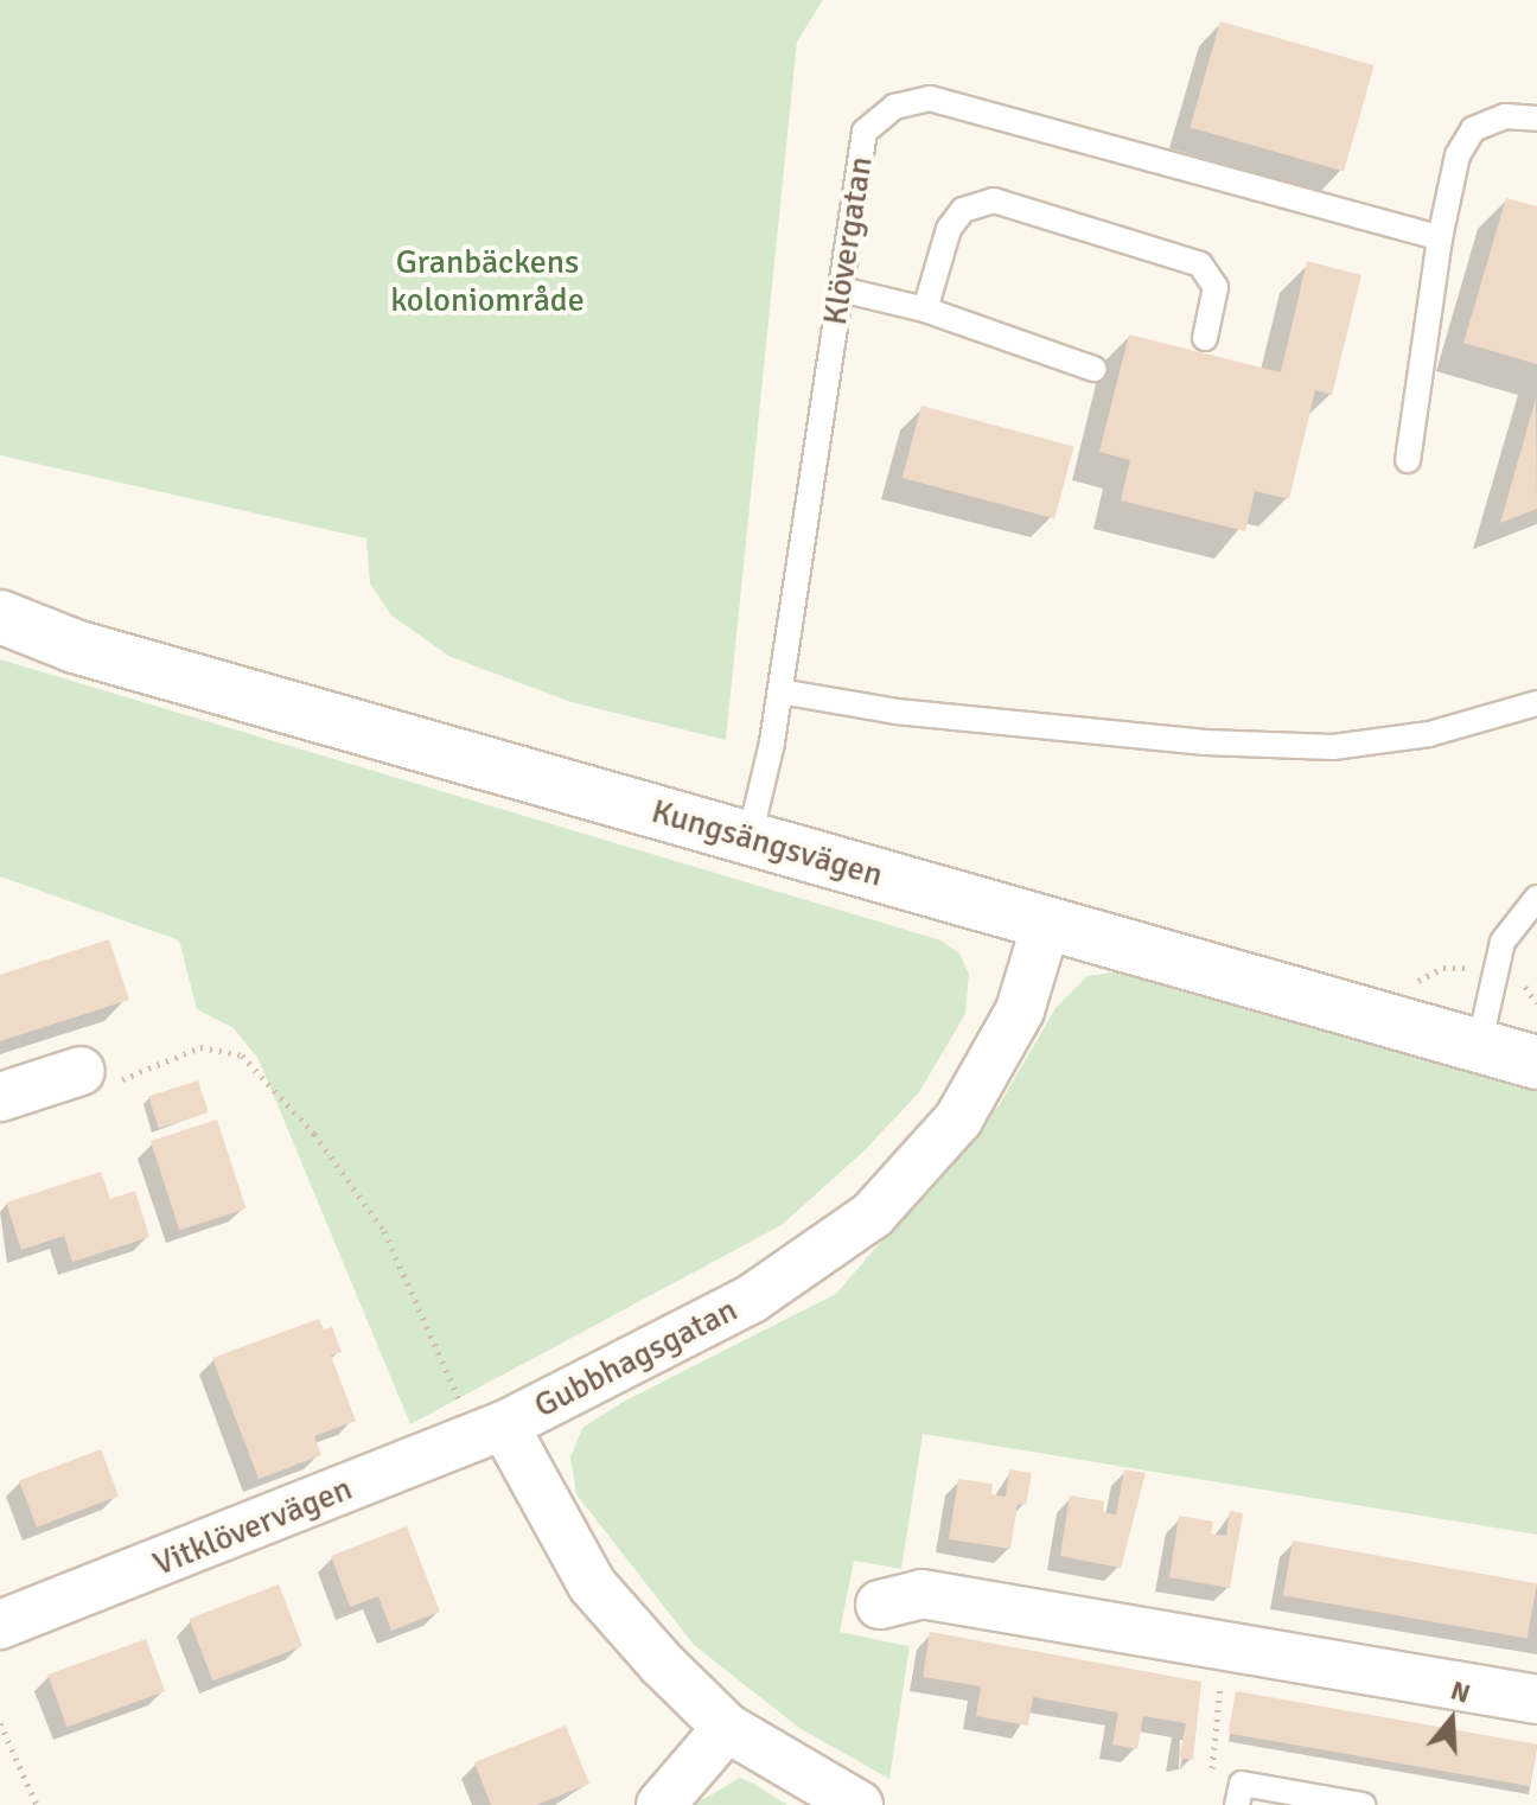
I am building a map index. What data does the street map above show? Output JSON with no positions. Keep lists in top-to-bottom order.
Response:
{
  "streets": {
    "street": ["Kungsängsvägen", "Gubbhagsgatan", "Vitklövervägen"],
    "lane": ["Klövergatan"]
  },
  "crossings": [
    ["Klövergatan", "Kungsängsvägen"],
    ["Kungsängsvägen", "Gubbhagsgatan"],
    ["Gubbhagsgatan", "Vitklövervägen"]
  ],
  "parks": ["Granbäckens koloniområde"],
  "north": "top"
}
